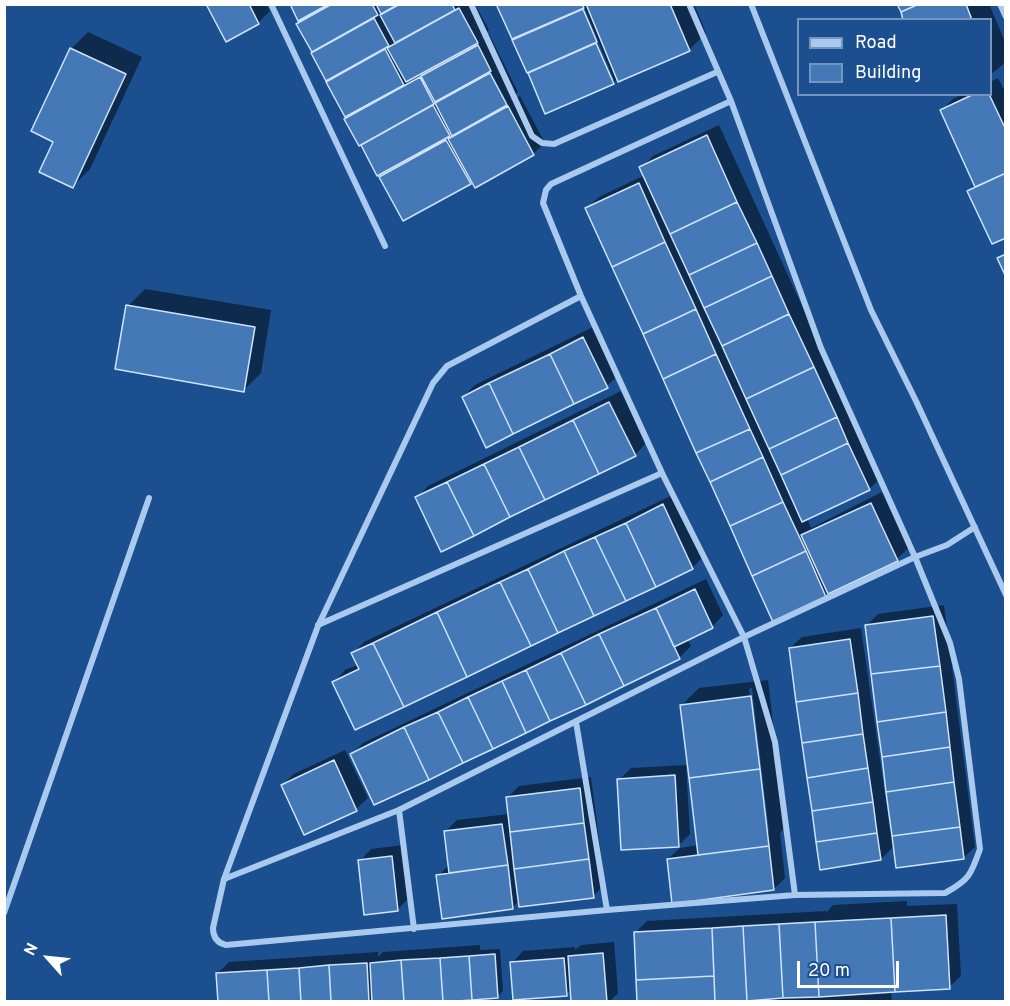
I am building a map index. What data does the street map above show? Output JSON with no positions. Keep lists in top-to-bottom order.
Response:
{
  "legend": ["Road", "Building"],
  "scale_bar": "20 m",
  "north": "top left"
}
